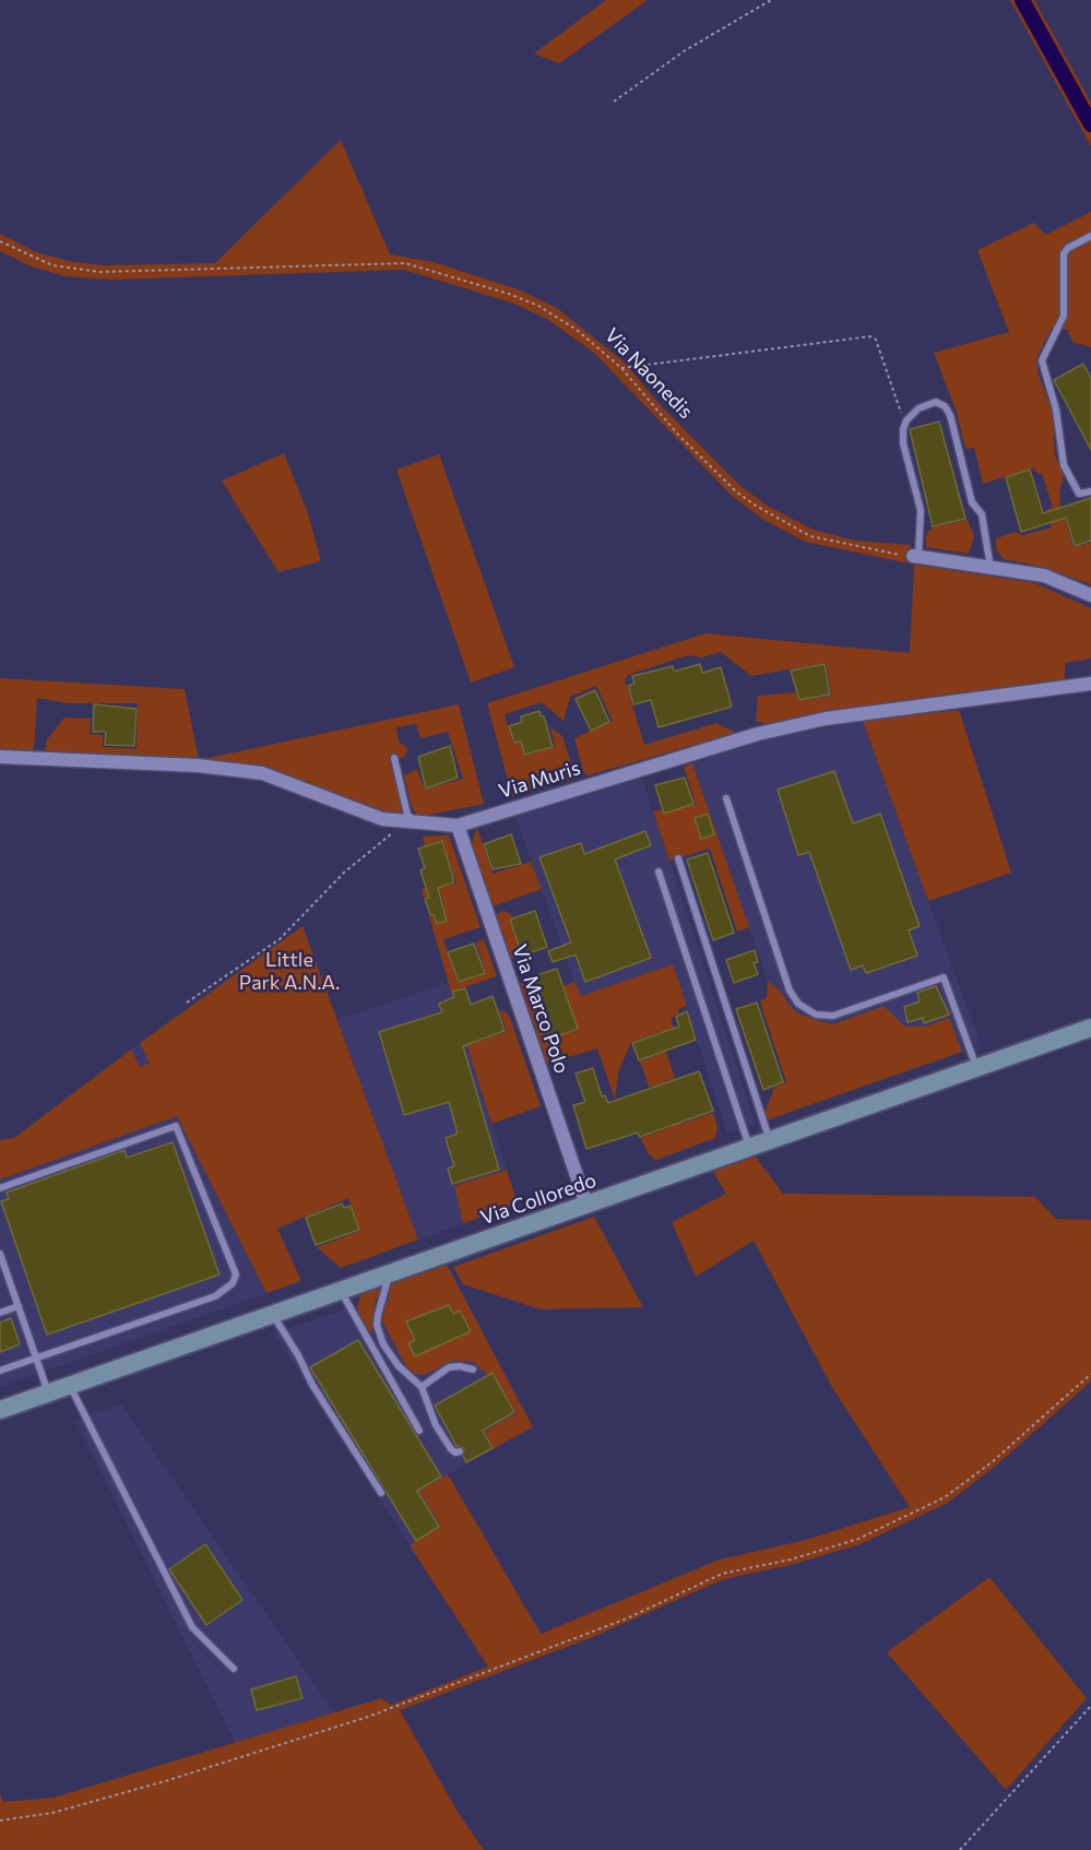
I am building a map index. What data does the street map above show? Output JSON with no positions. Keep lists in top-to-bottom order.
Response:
{
  "streets": {
    "main road": ["Via Colloredo"],
    "street": ["Via Muris", "Via Marco Polo"],
    "path": ["Via Naonedis"]
  },
  "crossings": [
    ["Via Muris", "Via Marco Polo"],
    ["Via Marco Polo", "Via Colloredo"]
  ],
  "parks": ["Little Park A.N.A."]
}
